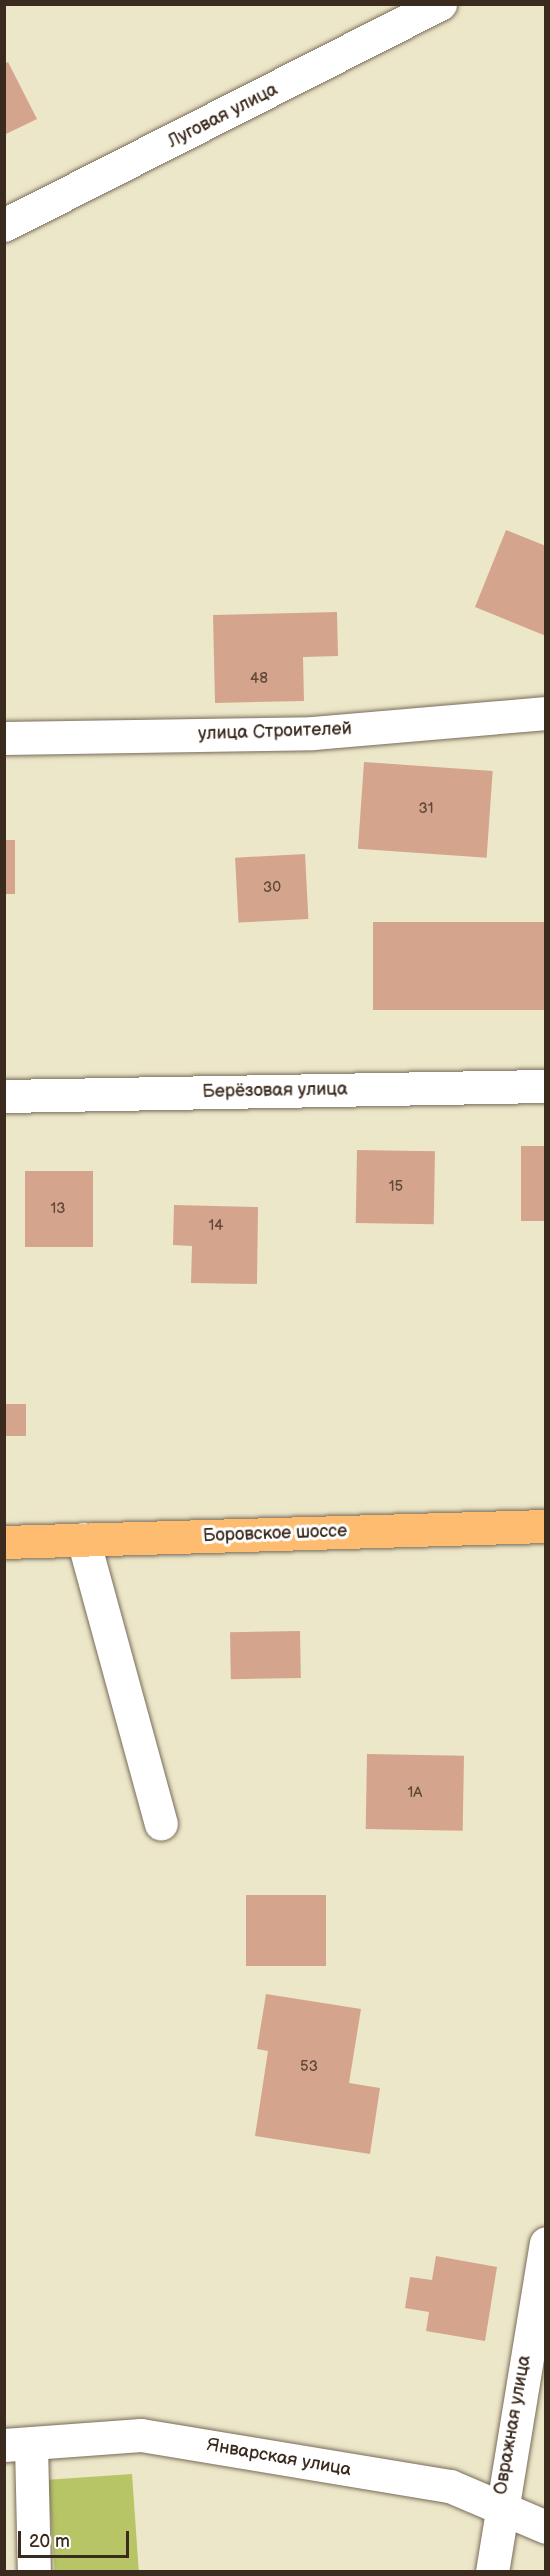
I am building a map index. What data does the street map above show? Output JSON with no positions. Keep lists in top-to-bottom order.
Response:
{
  "streets": {
    "main road": ["Боровское шоссе"],
    "street": [
      "Луговая улица",
      "улица Строителей",
      "Берёзовая улица",
      "Овражная улица",
      "Январская улица"
    ]
  },
  "crossings": [
    ["Овражная улица", "Январская улица"]
  ],
  "house_numbers": [
    "48",
    "31",
    "30",
    "15",
    "13",
    "14",
    "1А",
    "53"
  ],
  "scale_bar": "20 m"
}
